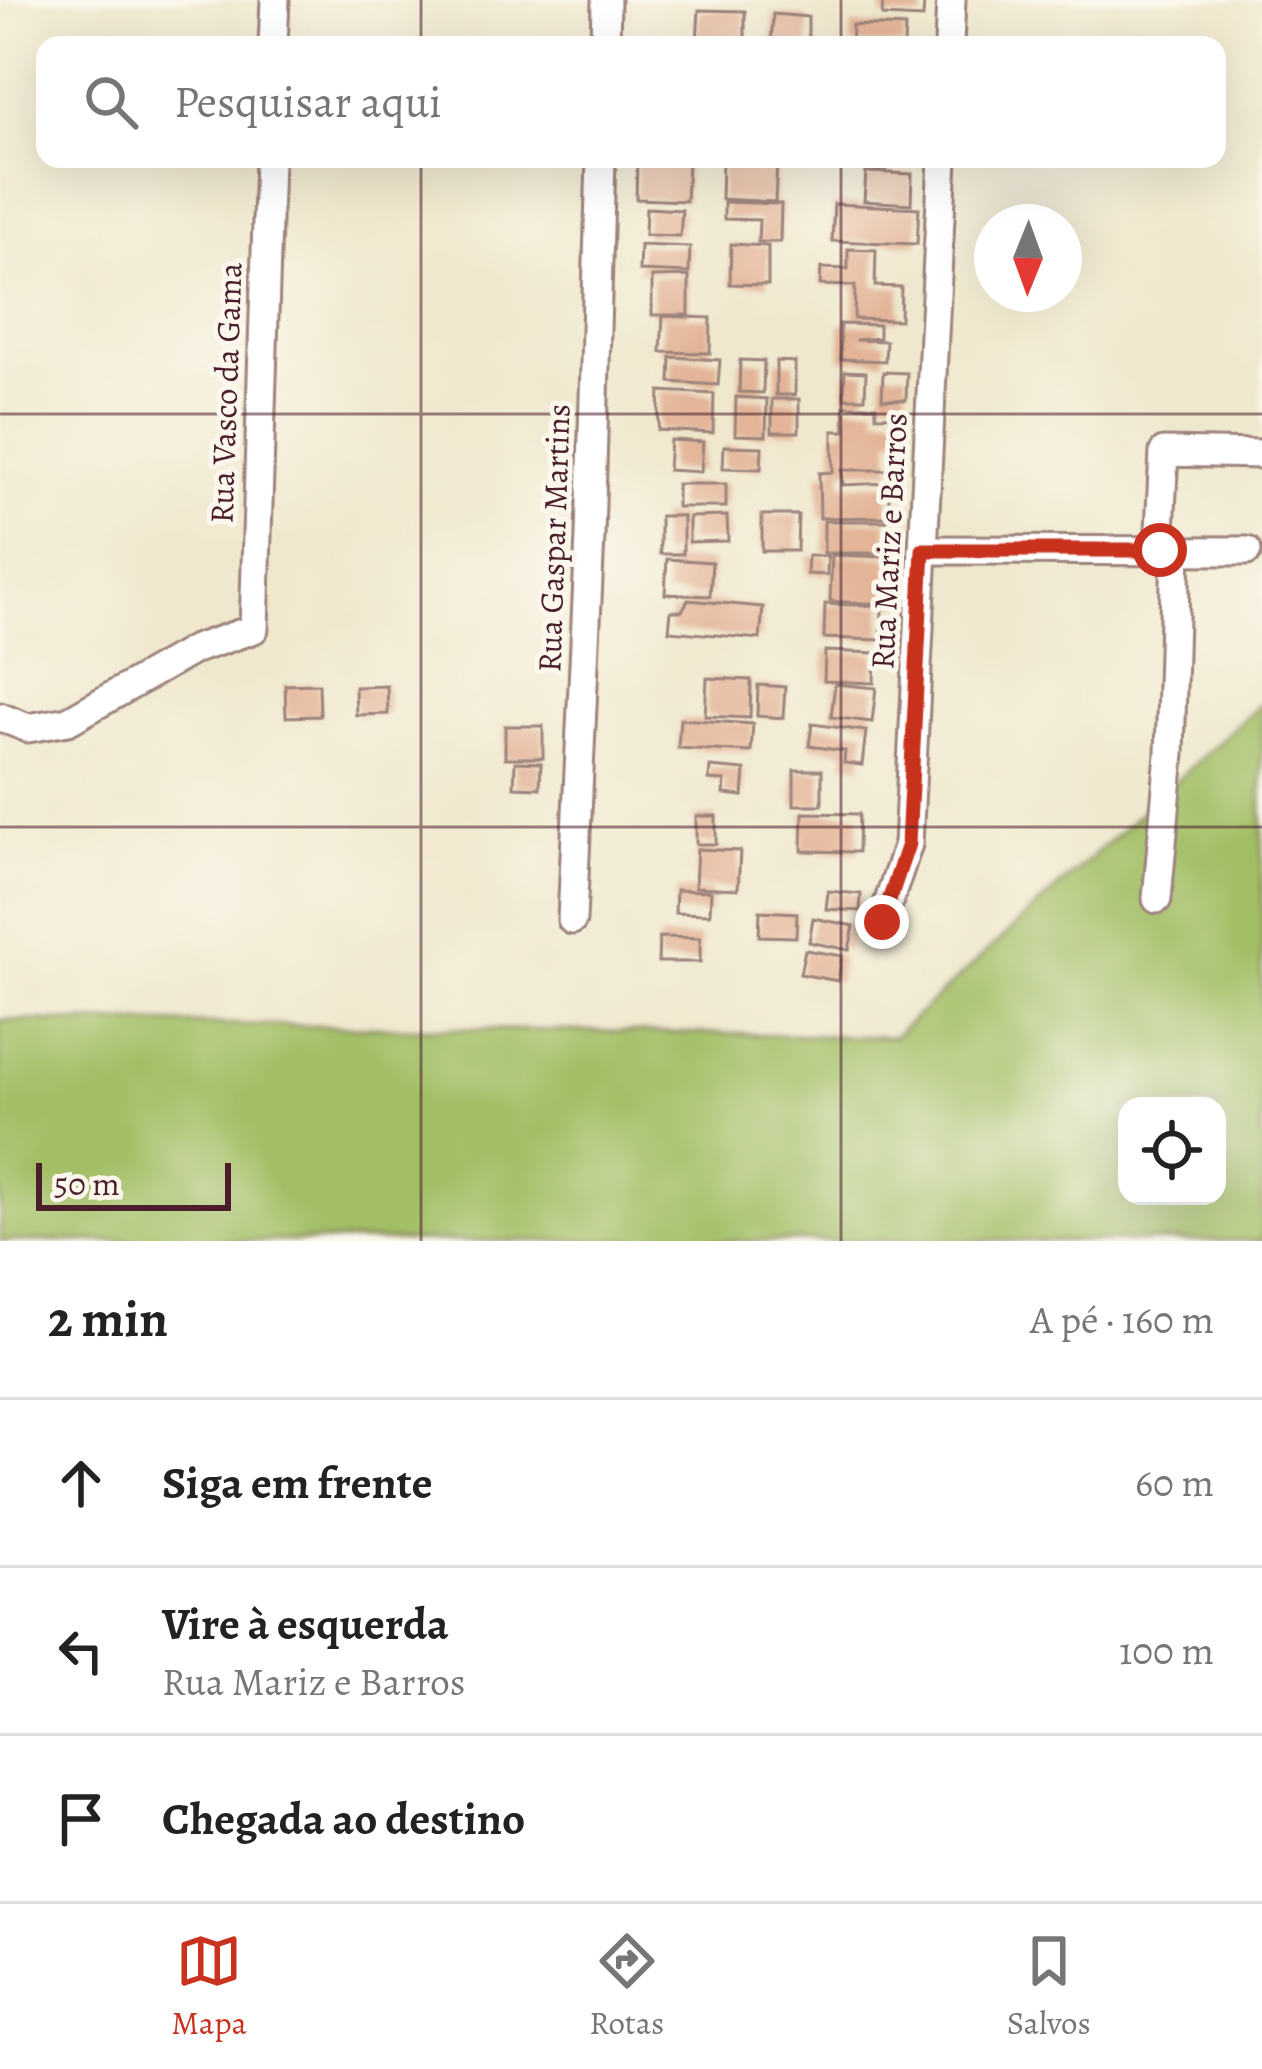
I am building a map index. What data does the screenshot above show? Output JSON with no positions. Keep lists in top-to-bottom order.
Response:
{
  "streets": {
    "street": ["Rua Vasco da Gama", "Rua Gaspar Martins", "Rua Mariz e Barros"]
  },
  "scale_bar": "50 m",
  "north": "bottom",
  "page": {
    "search": "Pesquisar aqui",
    "scale": "50 m",
    "heading": ["2 min", "A pé · 160 m"],
    "list": [
      ["Siga em frente", "60 m"],
      ["Vire à esquerda", "Rua Mariz e Barros", "100 m"],
      "Chegada ao destino"
    ],
    "nav": ["Mapa", "Rotas", "Salvos"]
  }
}
